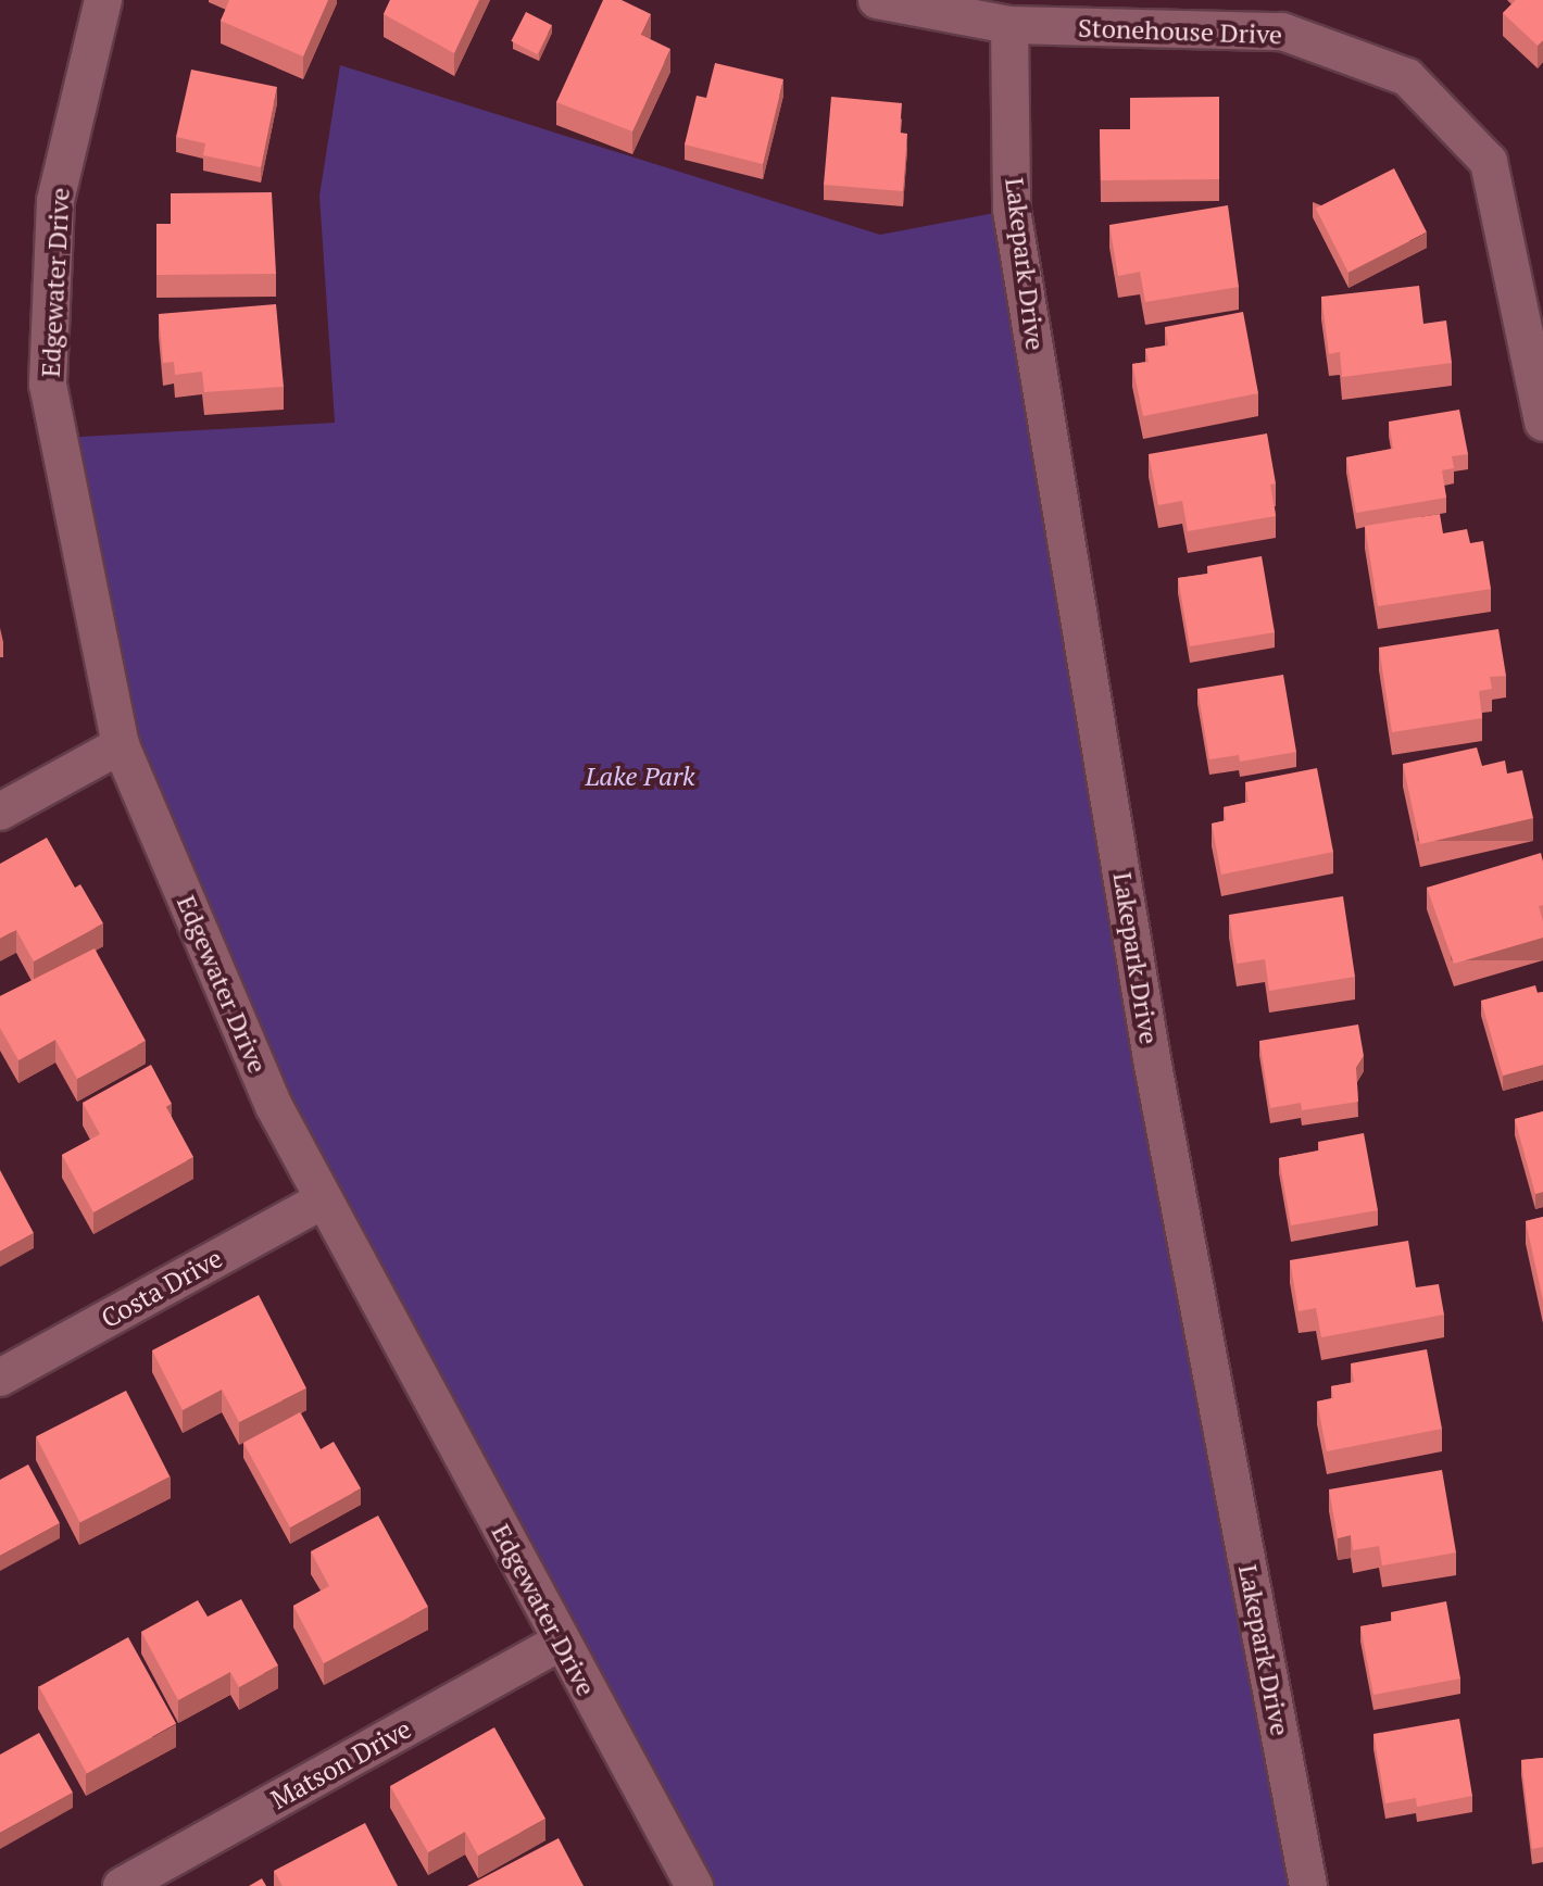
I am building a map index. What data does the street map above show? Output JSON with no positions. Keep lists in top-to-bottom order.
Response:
{
  "streets": {
    "street": [
      "Stonehouse Drive",
      "Lakepark Drive",
      "Edgewater Drive",
      "Costa Drive",
      "Matson Drive"
    ]
  },
  "crossings": [
    ["Stonehouse Drive", "Lakepark Drive"],
    ["Edgewater Drive", "Costa Drive"],
    ["Edgewater Drive", "Matson Drive"]
  ],
  "parks": ["Lake Park"]
}
